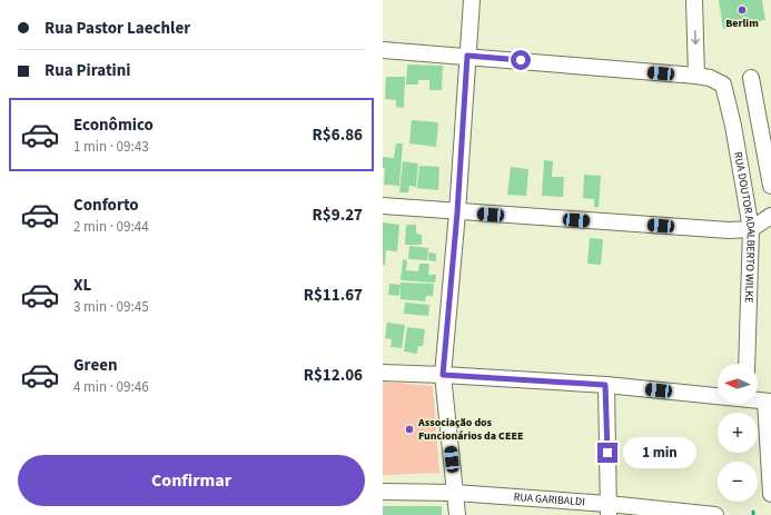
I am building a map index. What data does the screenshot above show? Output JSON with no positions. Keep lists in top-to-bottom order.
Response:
{
  "streets": {
    "street": ["RUA DOUTOR ADALBERTO WILKE", "RUA GARIBALDI"]
  },
  "places": ["Berlim", "Associação dos Funcionários da CEEE"],
  "north": "left",
  "page": {
    "banner": ["Rua Pastor Laechler", "Rua Piratini"],
    "list": [
      {
        "name": "Econômico",
        "note": "1 min · 09:43",
        "value": "R$6.86"
      },
      {
        "name": "Conforto",
        "note": "2 min · 09:44",
        "value": "R$9.27"
      },
      {
        "name": "XL",
        "note": "3 min · 09:45",
        "value": "R$11.67"
      },
      {
        "name": "Green",
        "note": "4 min · 09:46",
        "value": "R$12.06"
      }
    ],
    "map_buttons": ["+", "−"],
    "bubble": "1 min",
    "buttons": "Confirmar"
  }
}
